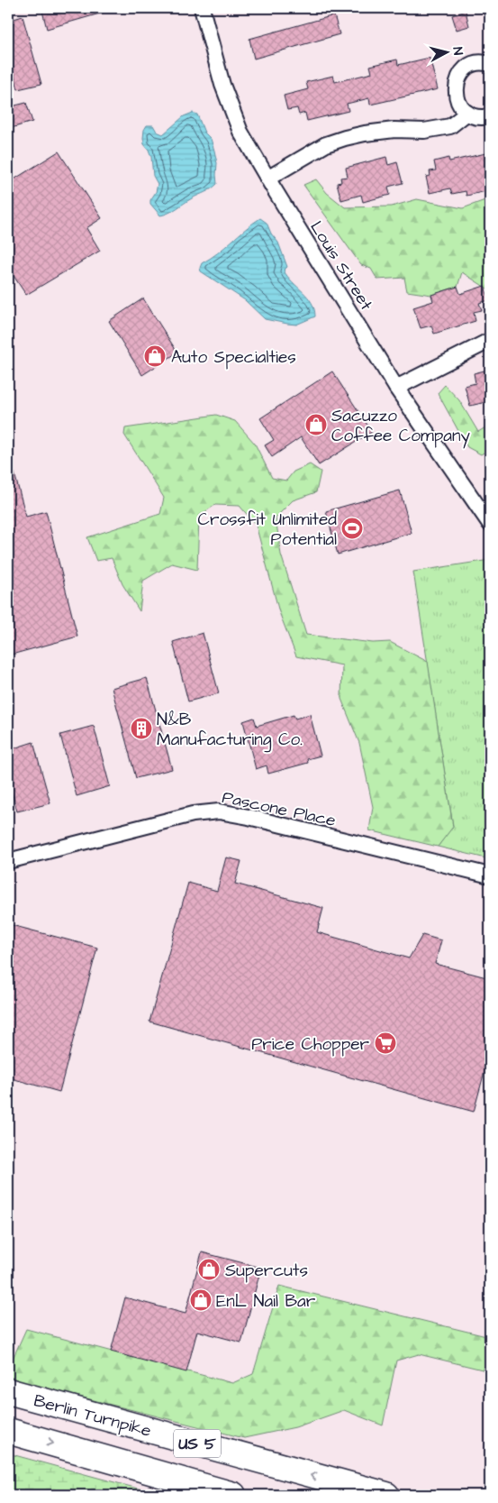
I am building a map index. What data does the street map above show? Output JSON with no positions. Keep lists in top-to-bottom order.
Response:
{
  "streets": {
    "highway": ["Berlin Turnpike", "US 5"],
    "street": ["Louis Street", "Pascone Place"]
  },
  "places": {
    "shop": [
      "Auto Specialties",
      "Sacuzzo Coffee Company",
      "Supercuts",
      "EnL Nail Bar"
    ],
    "sports": ["Crossfit Unlimited Potential"],
    "building": ["N&B Manufacturing Co."],
    "supermarket": ["Price Chopper"]
  },
  "north": "right"
}
